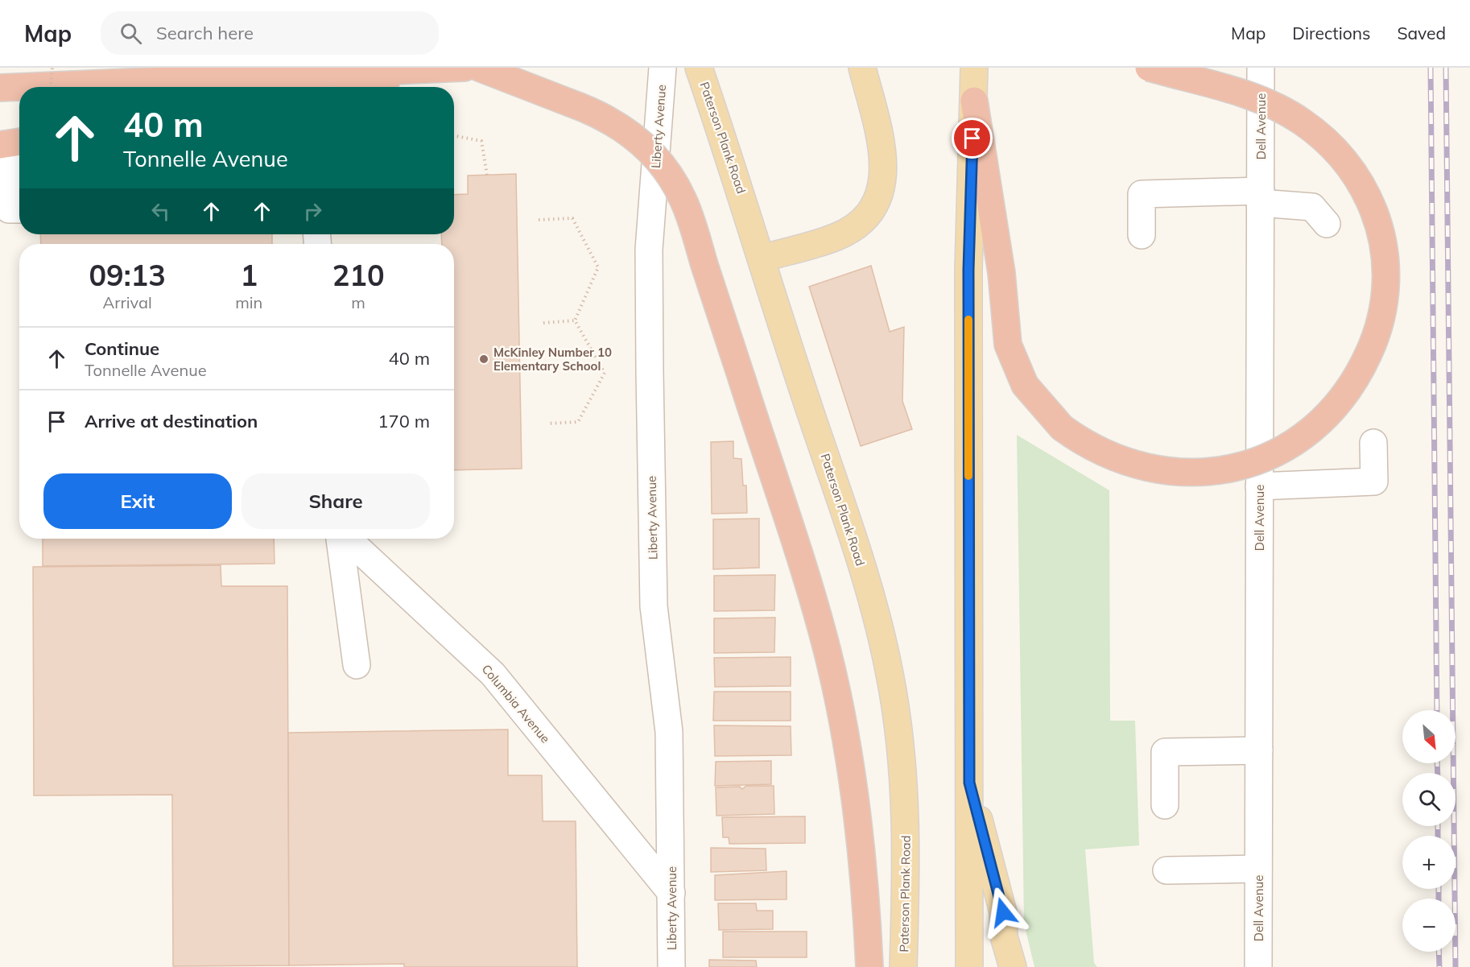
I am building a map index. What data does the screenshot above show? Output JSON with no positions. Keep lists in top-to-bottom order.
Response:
{
  "streets": {
    "main road": ["Paterson Plank Road"],
    "street": ["Liberty Avenue", "Dell Avenue", "Columbia Avenue"]
  },
  "crossings": [
    ["Liberty Avenue", "Columbia Avenue"]
  ],
  "places": ["McKinley Number 10 Elementary School"],
  "north": "bottom right",
  "page": {
    "header": "Map",
    "search": "Search here",
    "nav": ["Map", "Directions", "Saved"],
    "turn": ["40 m", "Tonnelle Avenue"],
    "eta": [
      "09:13",
      "Arrival",
      "1",
      "min",
      "210",
      "m"
    ],
    "list": [
      {
        "name": "Continue",
        "note": "Tonnelle Avenue",
        "value": "40 m"
      },
      {
        "name": "Arrive at destination",
        "value": "170 m"
      }
    ],
    "buttons": ["Exit", "Share"],
    "map_buttons": ["+", "−"]
  }
}
